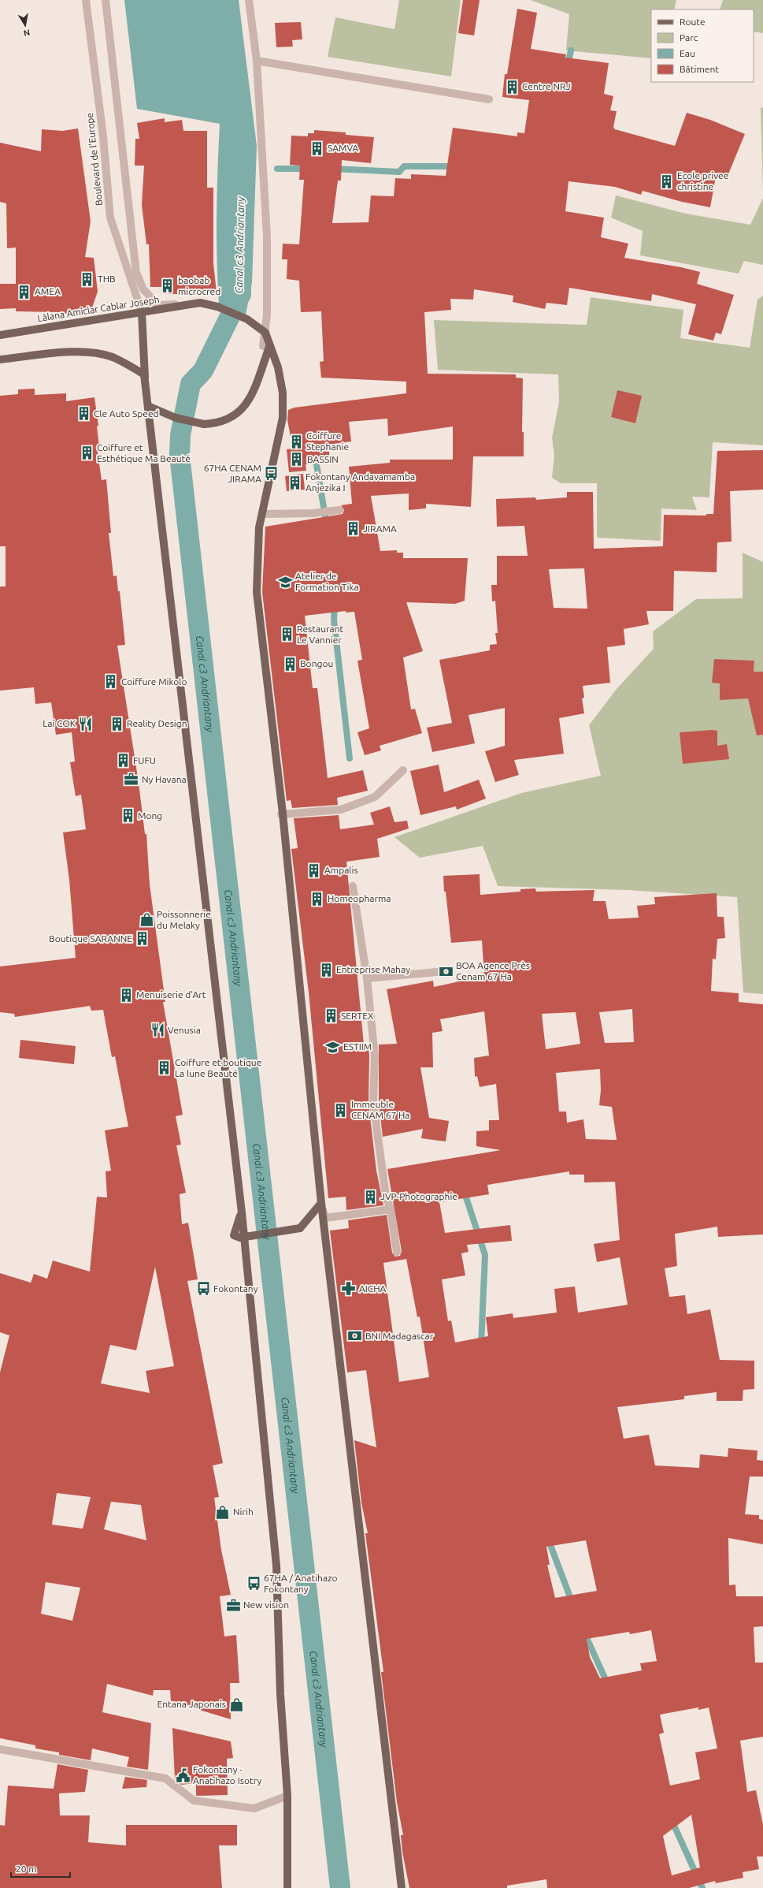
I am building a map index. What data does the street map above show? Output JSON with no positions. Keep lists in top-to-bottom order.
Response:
{
  "streets": {
    "main road": ["Làlana Amiclar Cablar Joseph"],
    "street": ["Boulevard de l'Europe"]
  },
  "crossings": [
    ["Boulevard de l'Europe", "Làlana Amiclar Cablar Joseph"]
  ],
  "water": ["Canal c3 Andriantany"],
  "places": {
    "building": [
      "Centre NRJ",
      "SAMVA",
      "Ecole privee christine",
      "THB",
      "baobab microcred",
      "AMEA",
      "Cle Auto Speed",
      "Coiffure Stephanie",
      "Coiffure et Esthétique Ma Beauté",
      "BASSIN",
      "Fokontany Andavamamba Anjezika I",
      "JIRAMA",
      "Restaurant Le Vannier",
      "Bongou",
      "Coiffure Mikolo",
      "Reality Design",
      "FUFU",
      "Mong",
      "Ampalis",
      "Homeopharma",
      "Boutique SARANNE",
      "Entreprise Mahay",
      "Menuiserie d'Art",
      "SERTEX",
      "Coiffure et boutique La lune Beauté",
      "Immeuble CENAM 67 Ha",
      "JVP-Photographie"
    ],
    "bus stop": ["67HA CENAM JIRAMA", "Fokontany", "67HA / Anatihazo Fokontany"],
    "school or university": ["Atelier de Formation Tika", "ESTIIM"],
    "restaurant": ["Lai COK", "Venusia"],
    "office": ["Ny Havana", "New vision"],
    "shop": ["Poissonnerie du Melaky", "Nirih", "Entana Japonais"],
    "bank": ["BOA Agence Près Cenam 67 Ha", "BNI Madagascar"],
    "pharmacy": ["AICHA"],
    "public building": ["Fokontany - Anatihazo Isotry"]
  },
  "legend": [
    "Route",
    "Parc",
    "Eau",
    "Bâtiment"
  ],
  "scale_bar": "20 m",
  "north": "bottom"
}
